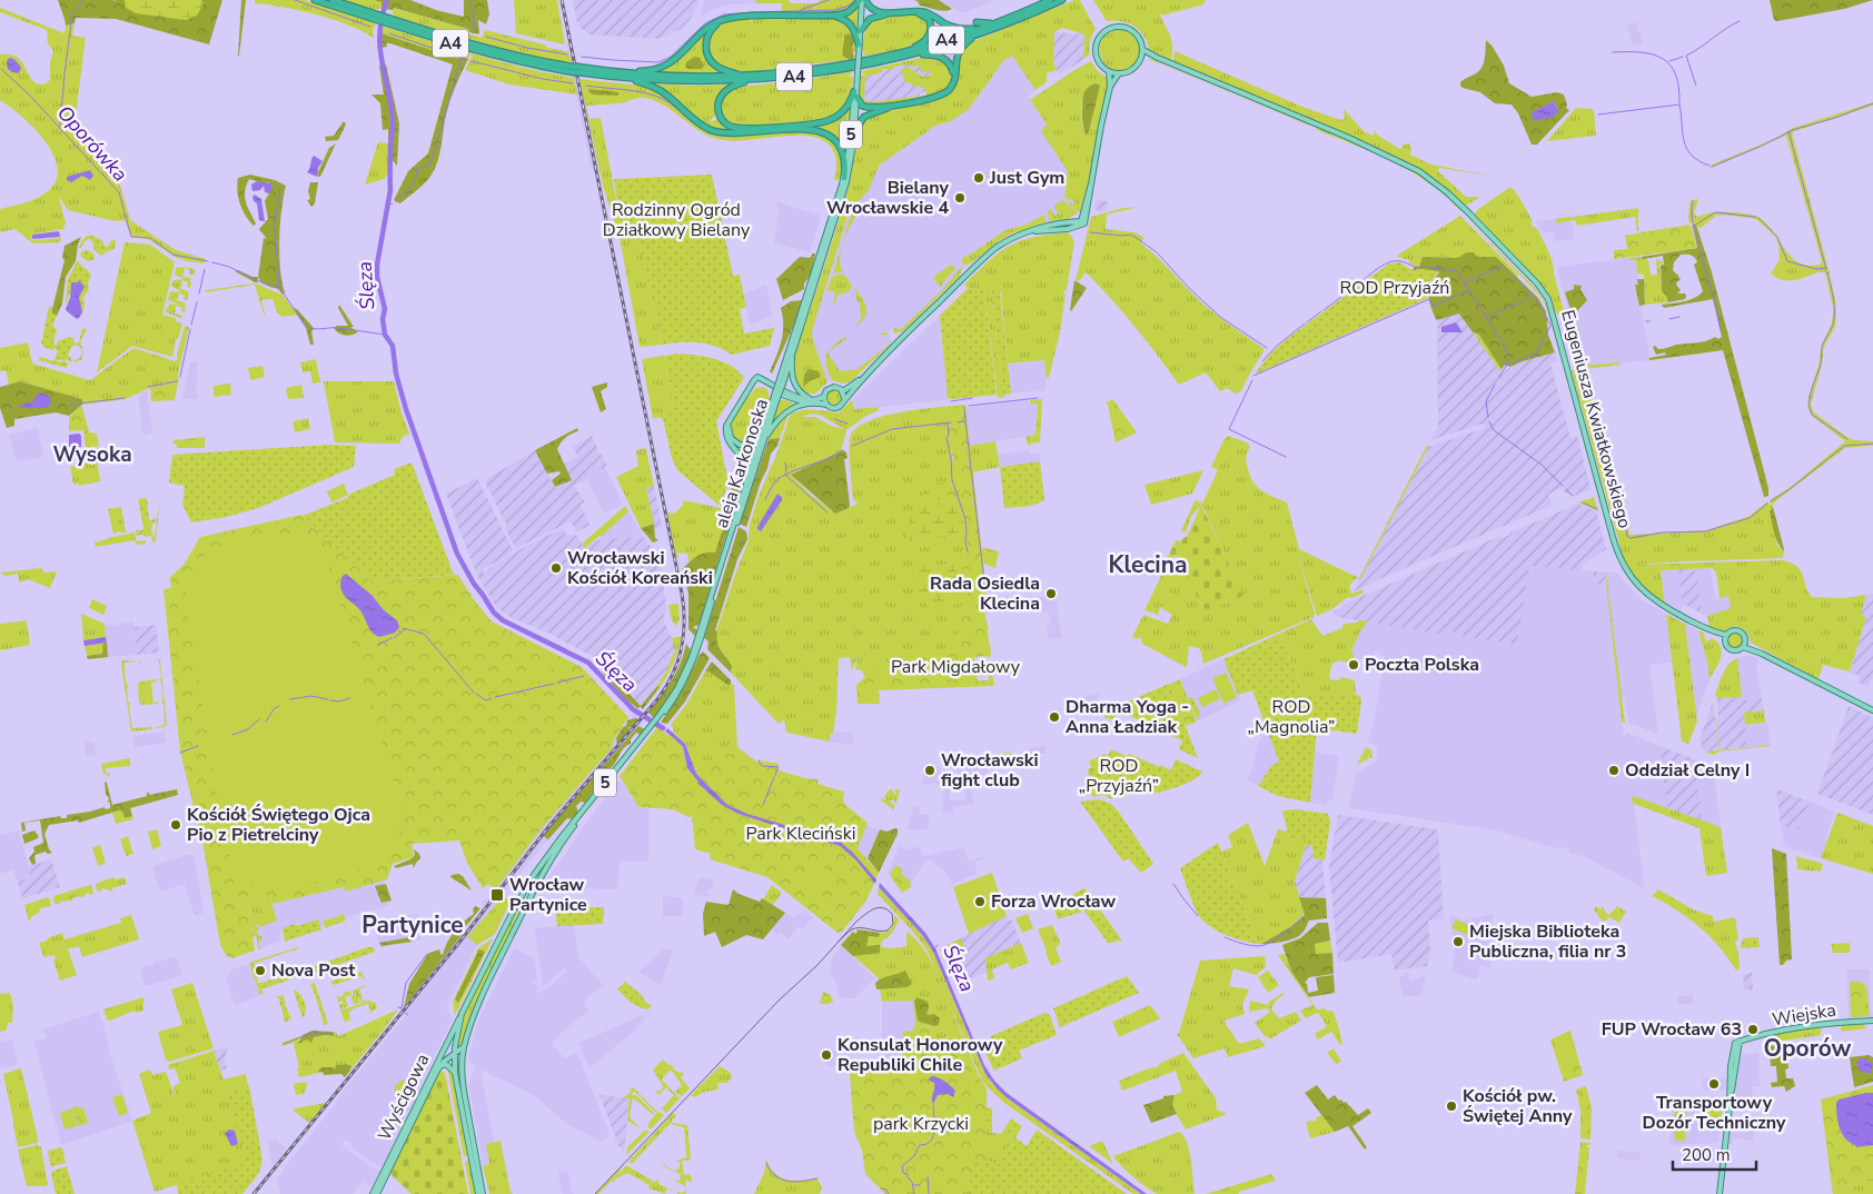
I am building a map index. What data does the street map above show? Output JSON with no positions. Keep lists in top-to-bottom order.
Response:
{
  "streets": {
    "highway": ["A4", "А4"],
    "main road": [
      "5",
      "Eugeniusza Kwiatkowskiego",
      "aleja Karkonoska",
      "Wiejska",
      "Wyścigowa"
    ]
  },
  "crossings": [
    ["A4", "А4"],
    ["5", "aleja Karkonoska"],
    ["5", "Wyścigowa"]
  ],
  "districts": [
    "Wysoka",
    "Klecina",
    "Partynice",
    "Oporów"
  ],
  "water": ["Oporówka", "Ślęza"],
  "parks": [
    "Rodzinny Ogród Działkowy Bielany",
    "ROD Przyjaźń",
    "Park Migdałowy",
    "ROD „Magnolia”",
    "ROD „Przyjaźń”",
    "Park Kleciński",
    "park Krzycki"
  ],
  "places": {
    "other": [
      "Just Gym",
      "Bielany Wrocławskie 4",
      "Wrocławski Kościół Koreański",
      "Rada Osiedla Klecina",
      "Poczta Polska",
      "Dharma Yoga - Anna Ładziak",
      "Wrocławski fight club",
      "Oddział Celny I",
      "Kościół Świętego Ojca Pio z Pietrelciny",
      "Forza Wrocław",
      "Miejska Biblioteka Publiczna, filia nr 3",
      "Nova Post",
      "FUP Wrocław 63",
      "Konsulat Honorowy Republiki Chile",
      "Transportowy Dozór Techniczny",
      "Kościół pw. Świętej Anny"
    ],
    "transit": ["Wrocław Partynice"]
  },
  "scale_bar": "200 m"
}
